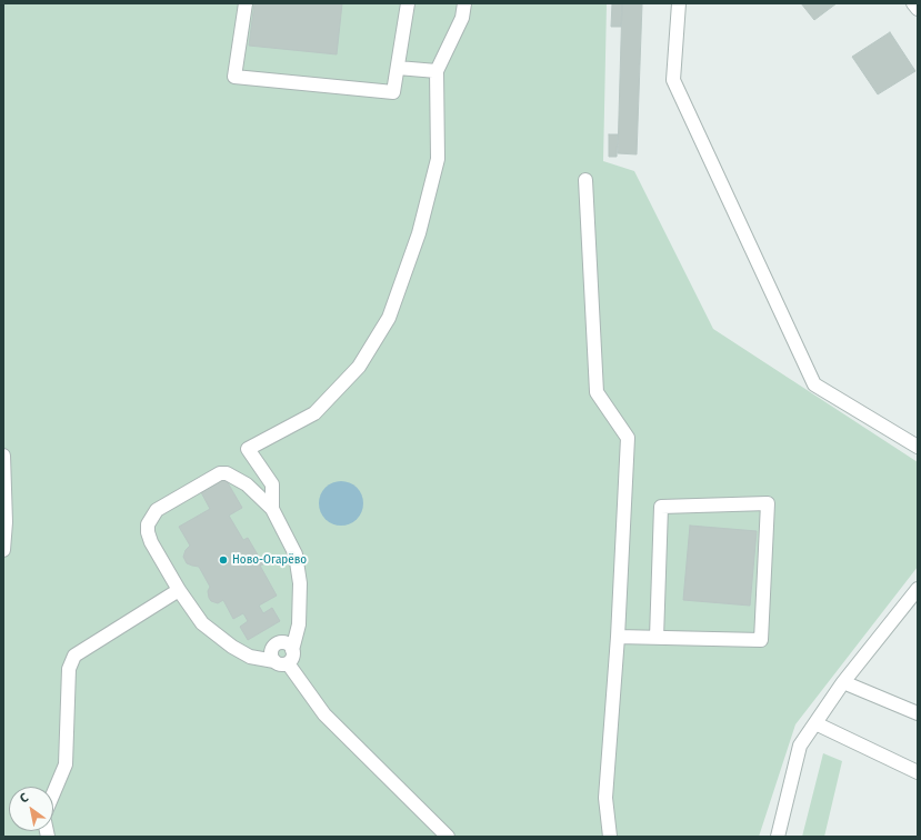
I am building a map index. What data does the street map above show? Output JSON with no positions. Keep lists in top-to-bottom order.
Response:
{
  "places": ["Ново-Огарёво"],
  "north": "top left"
}
